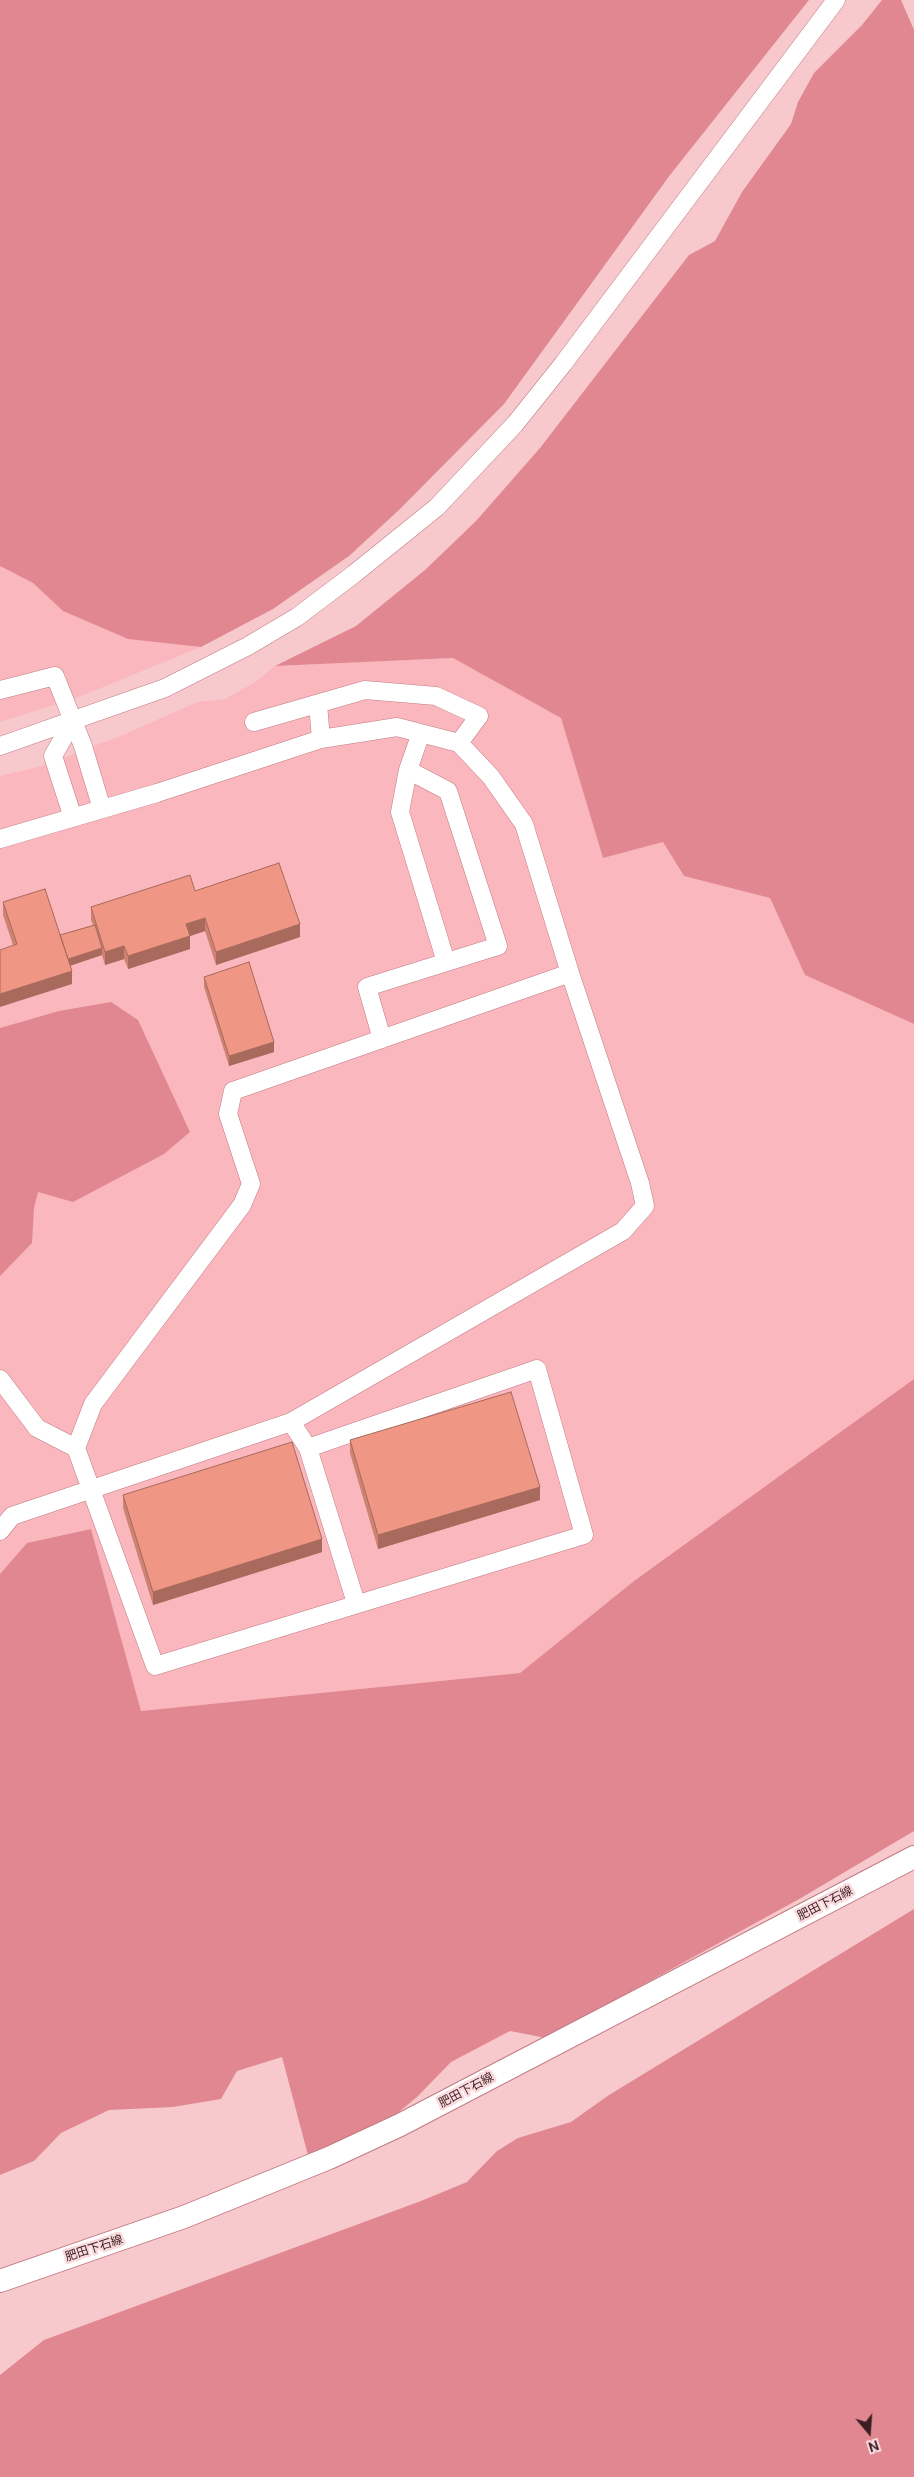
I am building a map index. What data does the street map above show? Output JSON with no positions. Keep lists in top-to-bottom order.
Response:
{
  "streets": {
    "main road": ["肥田下石線"]
  },
  "north": "bottom"
}
